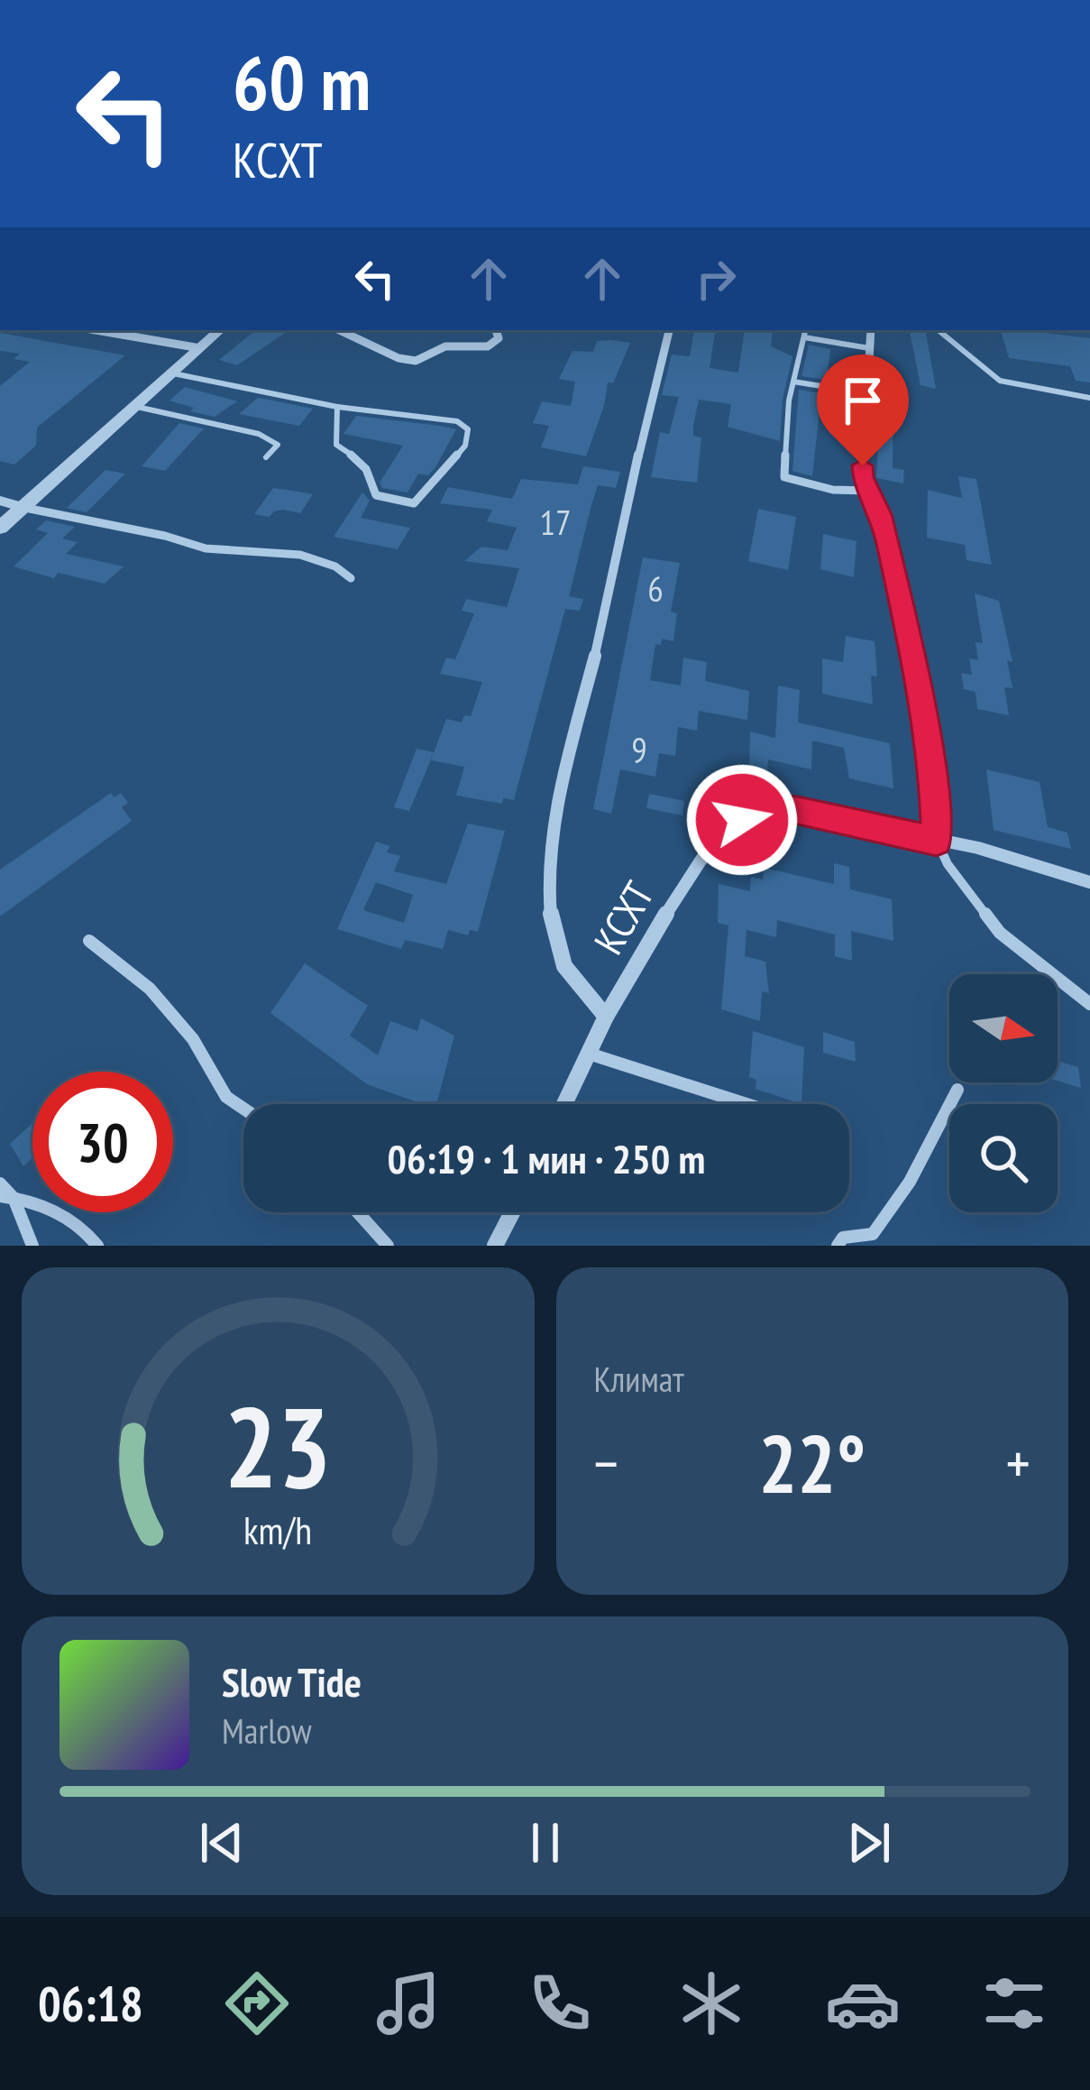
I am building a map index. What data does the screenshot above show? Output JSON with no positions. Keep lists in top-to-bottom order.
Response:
{
  "streets": {
    "street": ["КСХТ"]
  },
  "house_numbers": ["17", "6", "9"],
  "north": "right",
  "page": {
    "turn": ["60 m", "КСХТ"],
    "limit": "30",
    "trip": "06:19 · 1 мин · 250 m",
    "tile": "Климат",
    "heat": ["−", "22°", "+"],
    "song": ["Slow Tide", "Marlow"],
    "tabs": "06:18",
    "gauge": ["23", "km/h"]
  }
}
